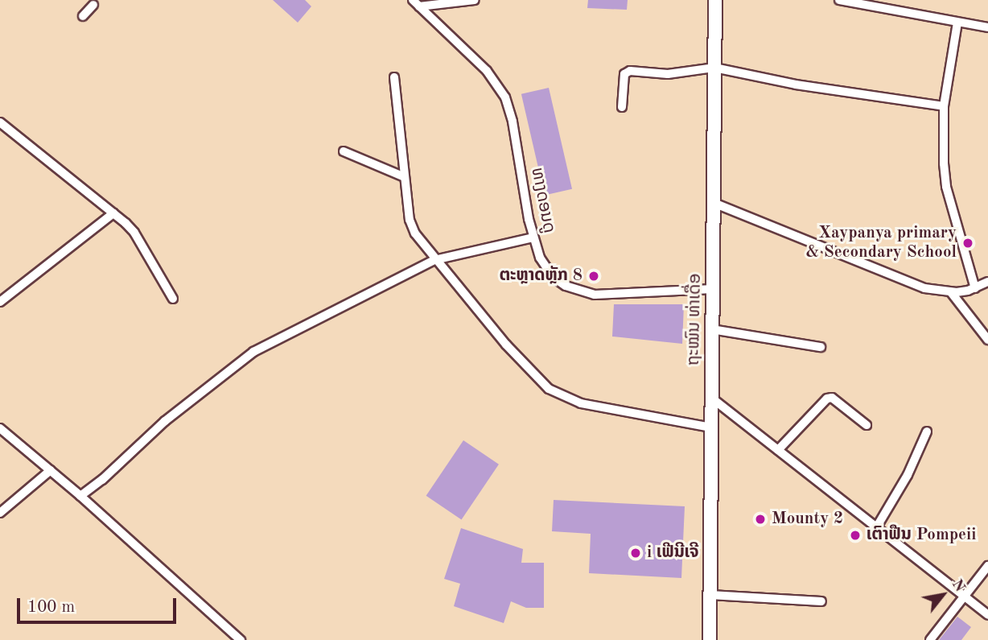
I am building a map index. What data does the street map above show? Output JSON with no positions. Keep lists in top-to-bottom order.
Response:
{
  "streets": {
    "main road": ["ຖະໝົນ ທ່າເດື່ອ"],
    "street": ["ທາງດອນດູ"]
  },
  "crossings": [
    ["ທາງດອນດູ", "ຖະໝົນ ທ່າເດື່ອ"]
  ],
  "places": [
    "Xaypanya primary & Secondary School",
    "ຕະຫຼາດຫຼັກ 8",
    "Mounty 2",
    "ເຕົາຟືນ Pompeii",
    "i ເຟີນີເຈີ"
  ],
  "scale_bar": "100 m",
  "north": "top right"
}
